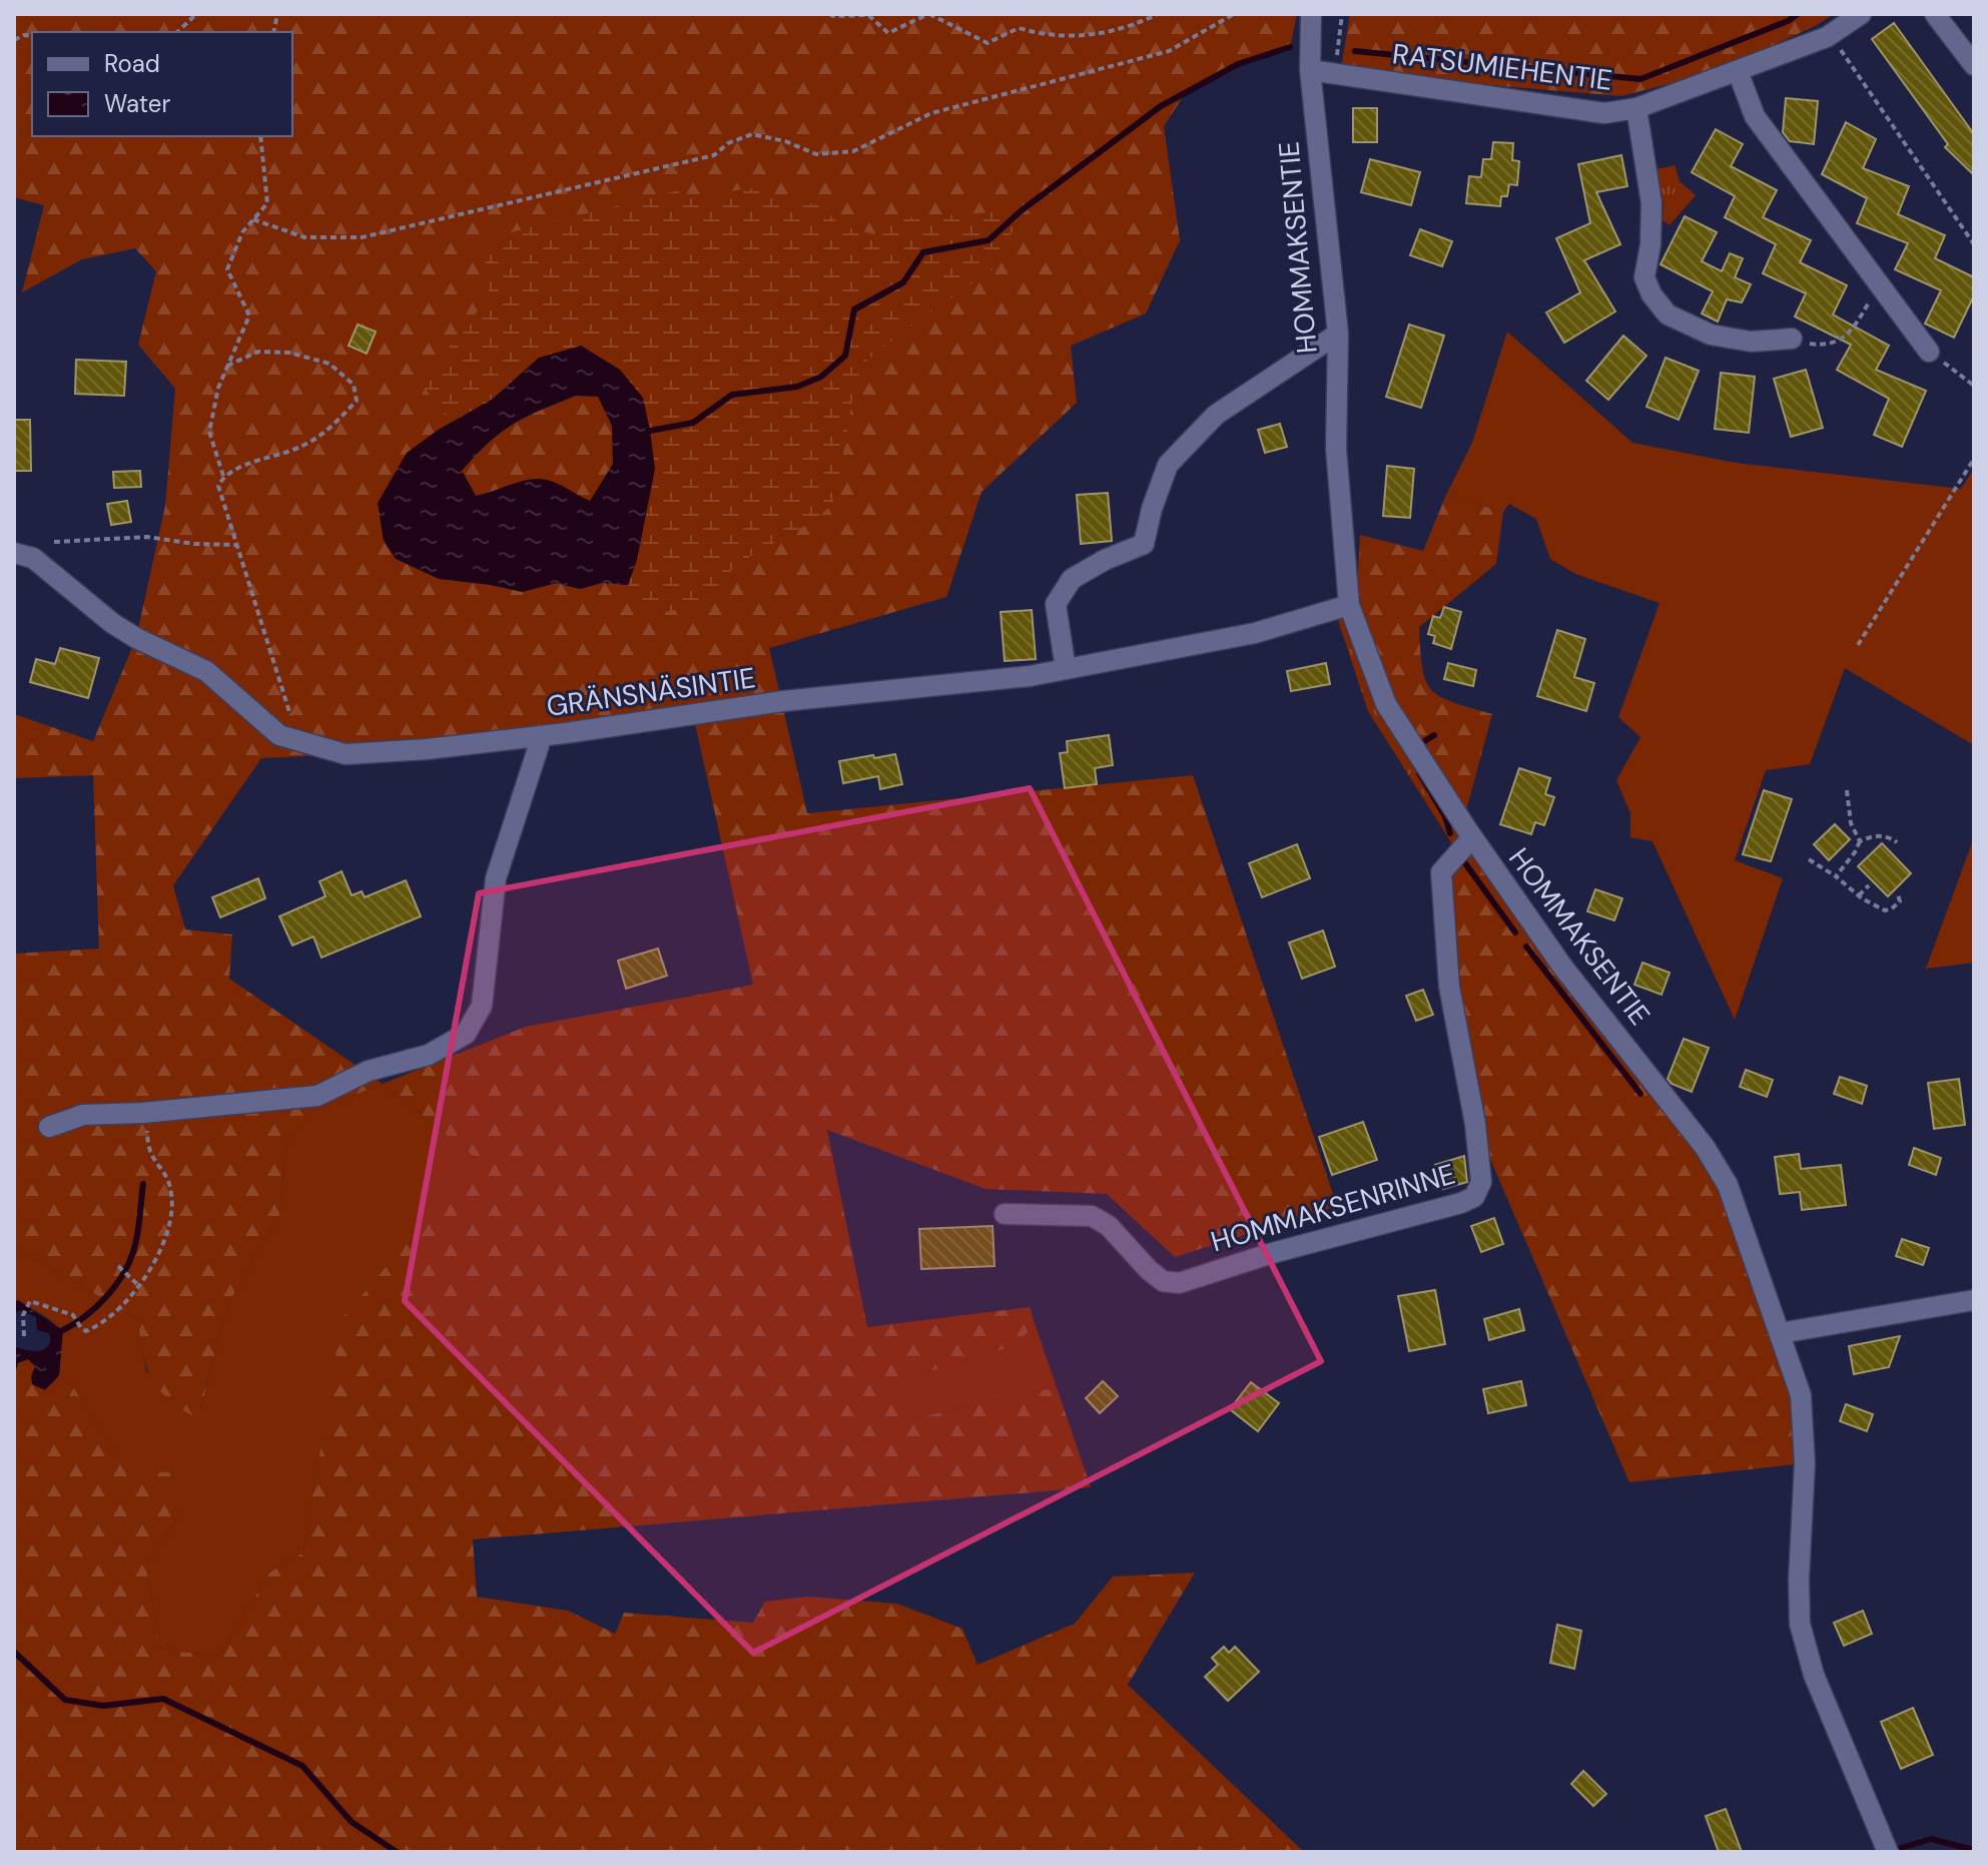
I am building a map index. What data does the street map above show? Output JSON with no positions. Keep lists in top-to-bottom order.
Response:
{
  "streets": {
    "street": [
      "RATSUMIEHENTIE",
      "HOMMAKSENTIE",
      "GRÄNSNÄSINTIE",
      "HOMMAKSENRINNE"
    ]
  },
  "crossings": [
    ["RATSUMIEHENTIE", "HOMMAKSENTIE"],
    ["HOMMAKSENTIE", "GRÄNSNÄSINTIE"],
    ["HOMMAKSENTIE", "HOMMAKSENRINNE"]
  ],
  "legend": ["Road", "Water"]
}
